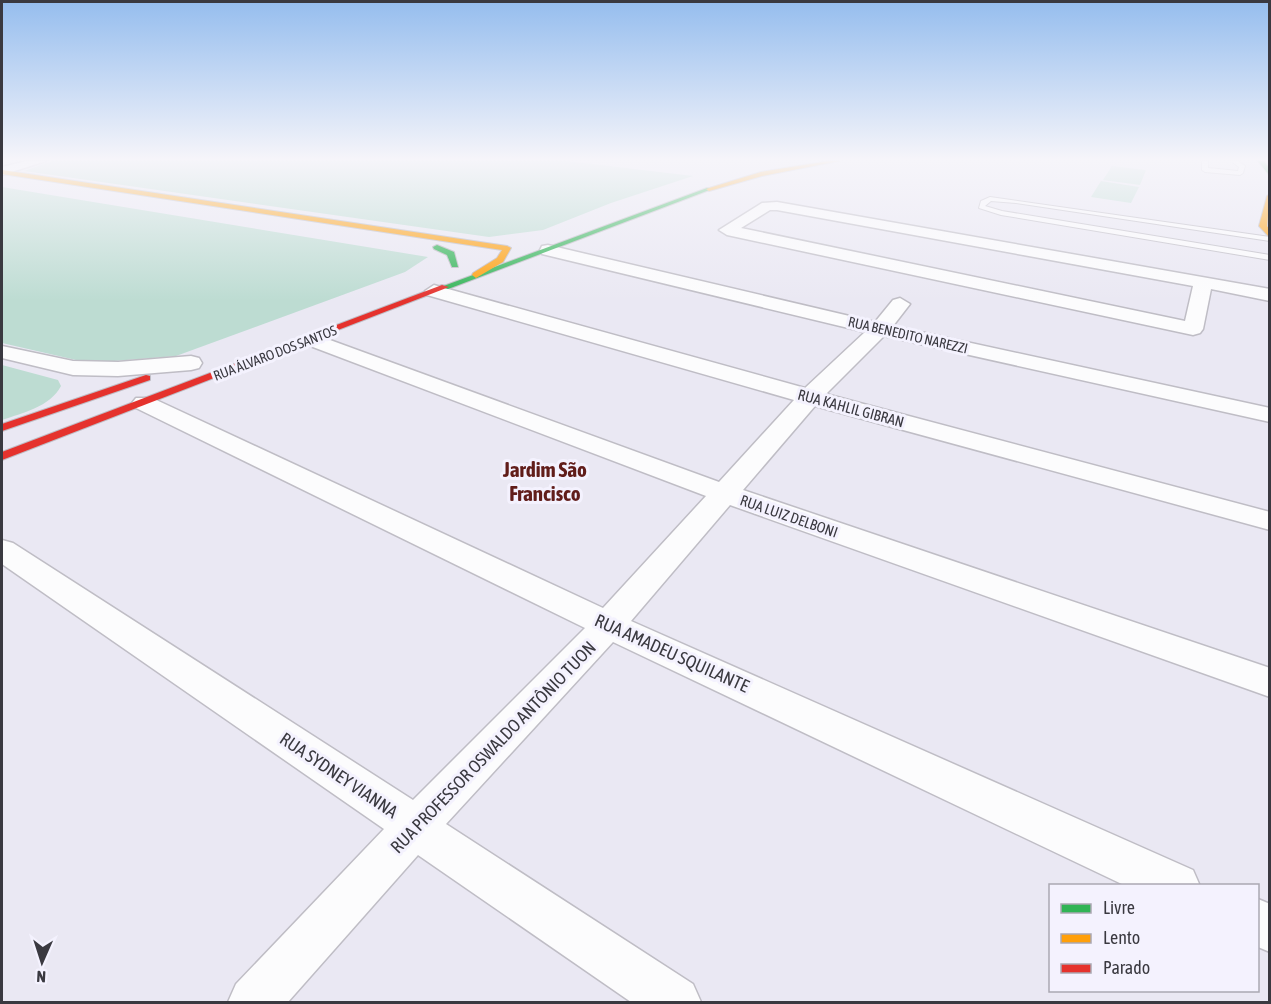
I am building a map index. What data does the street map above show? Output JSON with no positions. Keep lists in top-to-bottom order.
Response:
{
  "streets": {
    "main road": ["RUA ÁLVARO DOS SANTOS"],
    "street": [
      "RUA BENEDITO NAREZZI",
      "RUA KAHLIL GIBRAN",
      "RUA LUIZ DELBONI",
      "RUA AMADEU SQUILANTE",
      "RUA PROFESSOR OSWALDO ANTÔNIO TUON",
      "RUA SYDNEY VIANNA"
    ]
  },
  "crossings": [
    ["RUA BENEDITO NAREZZI", "RUA ÁLVARO DOS SANTOS"],
    ["RUA BENEDITO NAREZZI", "RUA PROFESSOR OSWALDO ANTÔNIO TUON"],
    ["RUA ÁLVARO DOS SANTOS", "RUA KAHLIL GIBRAN"],
    ["RUA ÁLVARO DOS SANTOS", "RUA LUIZ DELBONI"],
    ["RUA ÁLVARO DOS SANTOS", "RUA AMADEU SQUILANTE"],
    ["RUA KAHLIL GIBRAN", "RUA PROFESSOR OSWALDO ANTÔNIO TUON"],
    ["RUA LUIZ DELBONI", "RUA PROFESSOR OSWALDO ANTÔNIO TUON"],
    ["RUA AMADEU SQUILANTE", "RUA PROFESSOR OSWALDO ANTÔNIO TUON"],
    ["RUA PROFESSOR OSWALDO ANTÔNIO TUON", "RUA SYDNEY VIANNA"]
  ],
  "districts": ["Jardim São Francisco"],
  "legend": ["Livre", "Lento", "Parado"],
  "north": "bottom"
}
